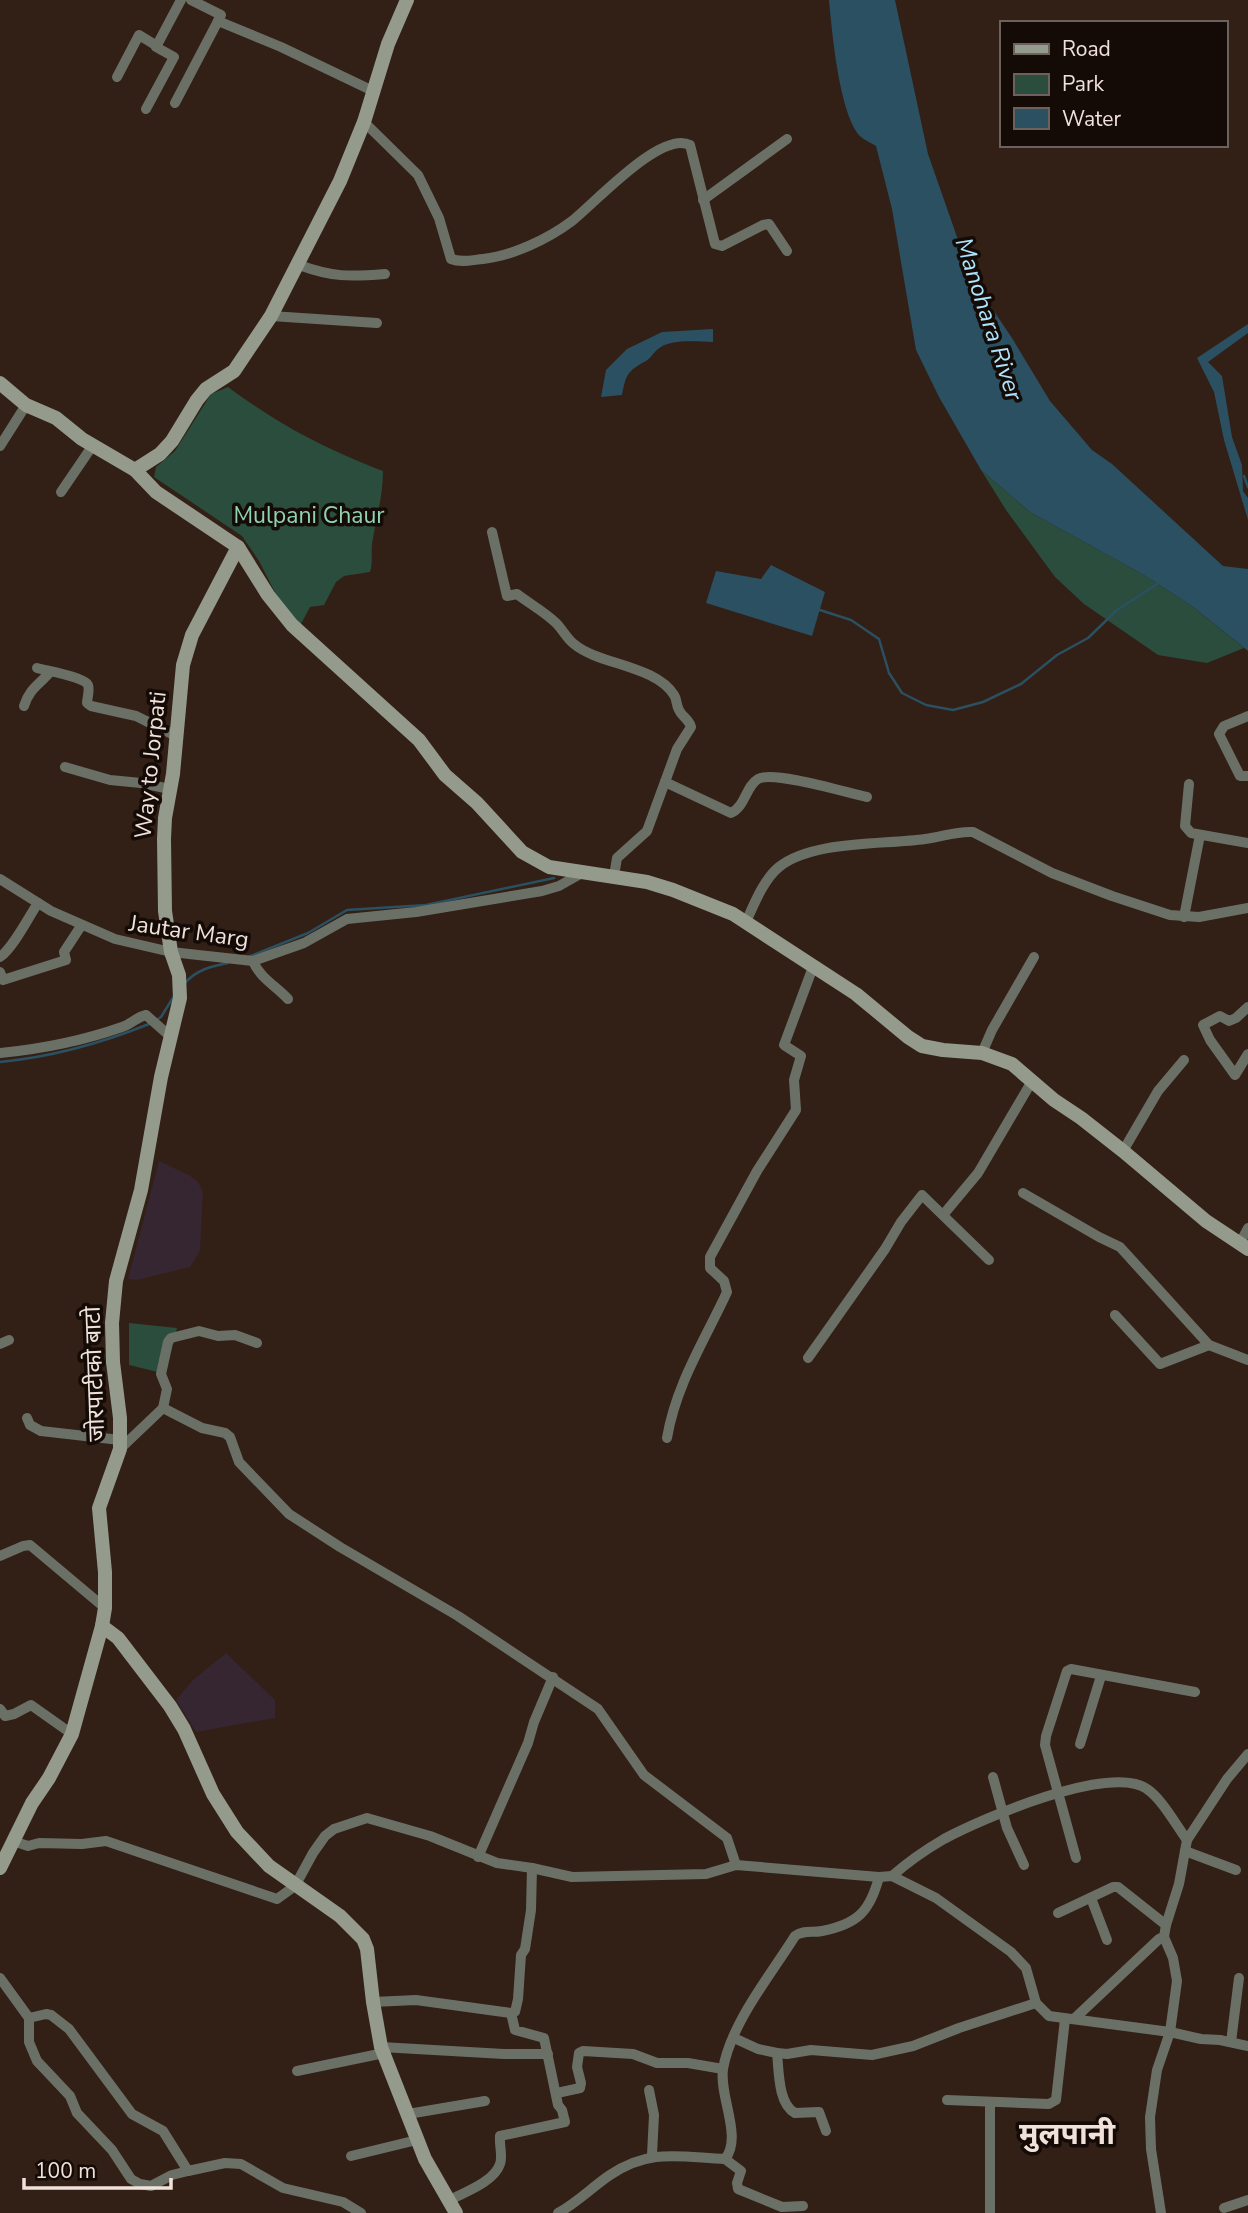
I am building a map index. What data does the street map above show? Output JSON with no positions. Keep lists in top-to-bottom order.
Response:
{
  "streets": {
    "street": ["Way to Jorpati", "Jautar Marg", "जोरपाटीको बाटो"]
  },
  "crossings": [
    ["Way to Jorpati", "Jautar Marg"],
    ["Way to Jorpati", "जोरपाटीको बाटो"]
  ],
  "districts": ["मुलपानी"],
  "water": ["Manohara River"],
  "parks": ["Mulpani Chaur"],
  "legend": ["Road", "Park", "Water"],
  "scale_bar": "100 m"
}
